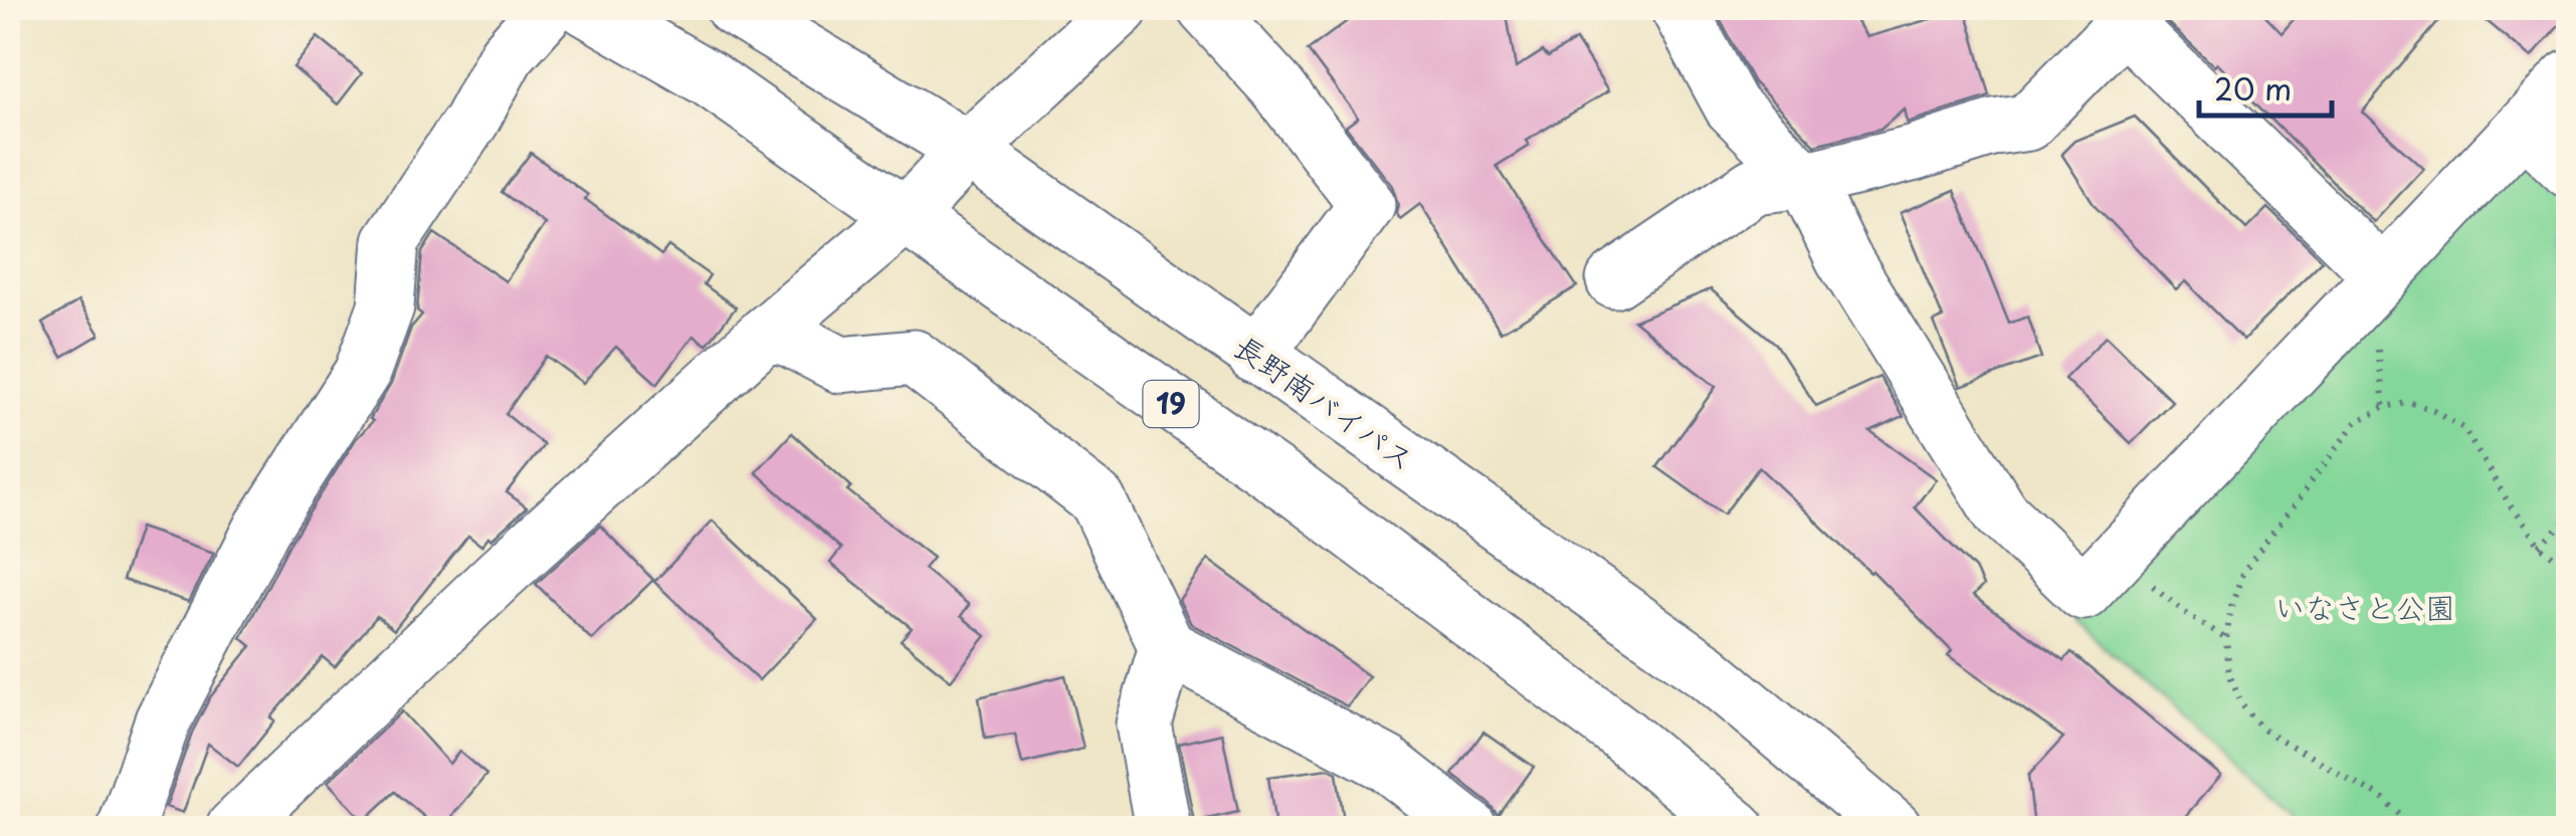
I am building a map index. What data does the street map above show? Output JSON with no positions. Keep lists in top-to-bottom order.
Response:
{
  "streets": {
    "main road": ["19", "長野南バイパス"]
  },
  "parks": ["いなさと公園"],
  "scale_bar": "20 m"
}
